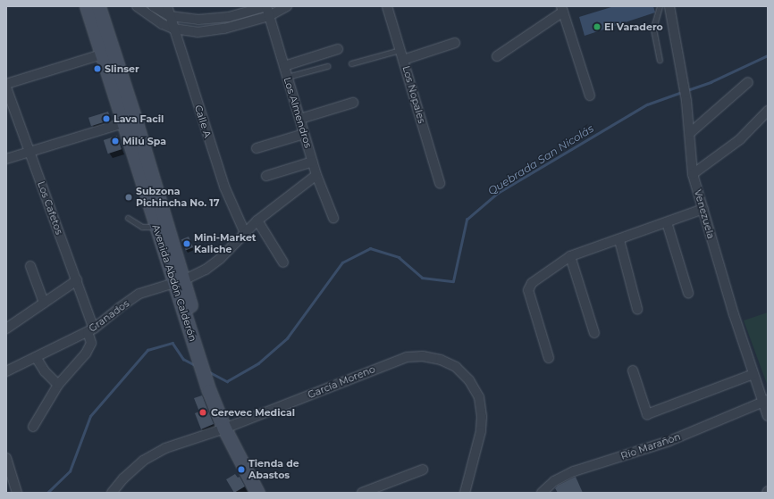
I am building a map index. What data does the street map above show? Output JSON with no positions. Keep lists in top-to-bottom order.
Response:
{
  "streets": {
    "main road": ["Avenida Abdón Calderón"],
    "street": [
      "Los Nopales",
      "Los Almendros",
      "Calle A",
      "Los Cafetos",
      "Venezuela",
      "Granados",
      "García Moreno",
      "Río Marañòn"
    ]
  },
  "crossings": [
    ["Los Almendros", "Granados"],
    ["Calle A", "Granados"],
    ["Los Cafetos", "Granados"],
    ["Venezuela", "Río Marañòn"],
    ["Avenida Abdón Calderón", "Granados"],
    ["Avenida Abdón Calderón", "García Moreno"]
  ],
  "water": ["Quebrada San Nicolás"],
  "places": [
    "El Varadero",
    "Slinser",
    "Lava Facil",
    "Milú Spa",
    "Subzona Pichincha No. 17",
    "Mini-Market Kaliche",
    "Cerevec Medical",
    "Tienda de Abastos"
  ]
}
